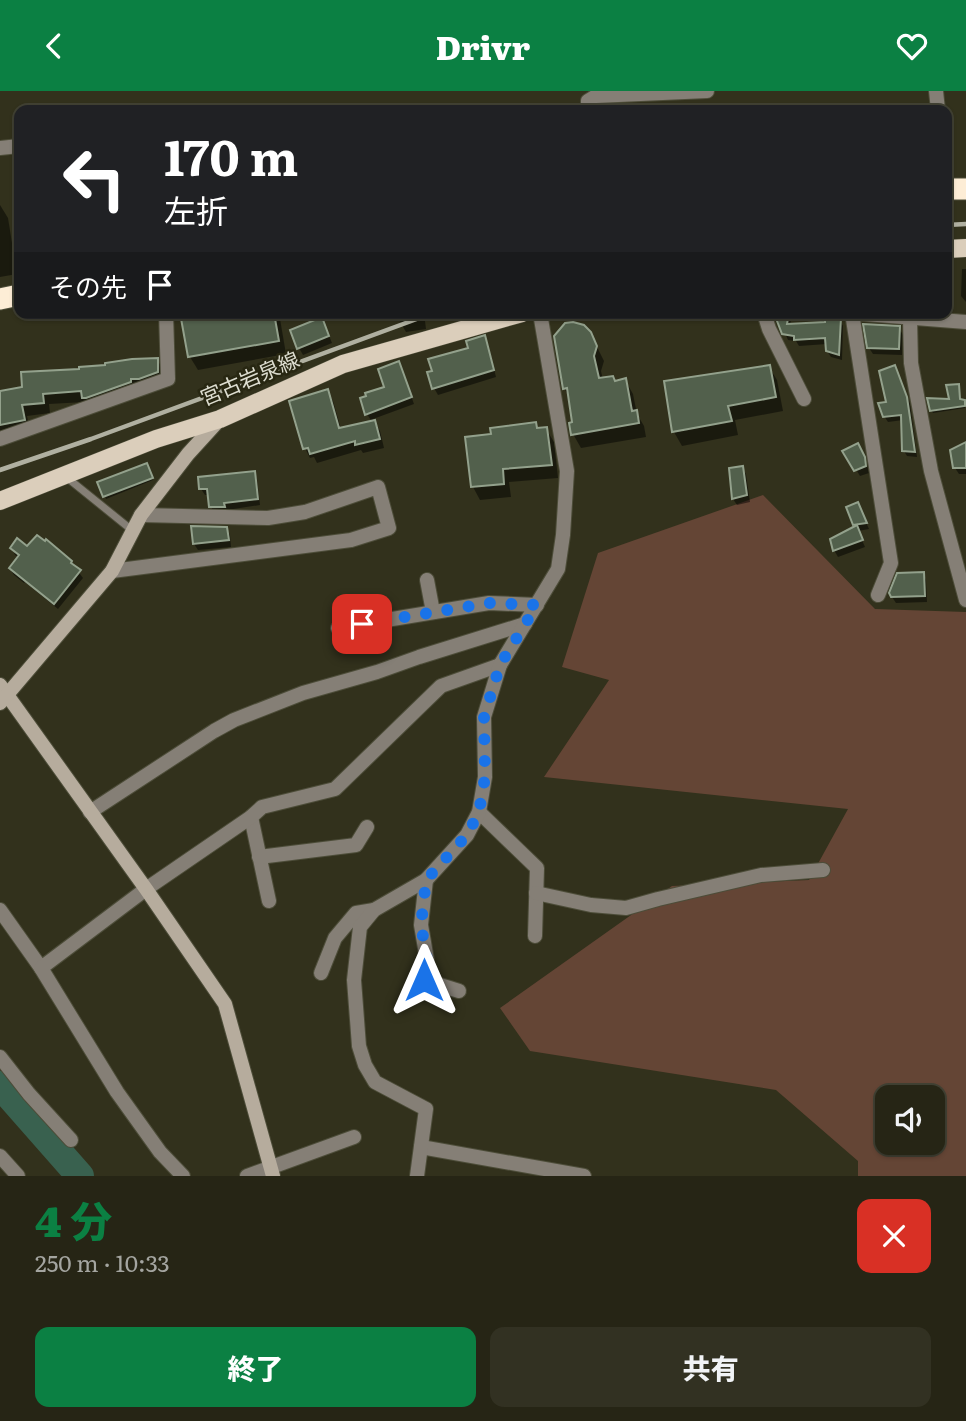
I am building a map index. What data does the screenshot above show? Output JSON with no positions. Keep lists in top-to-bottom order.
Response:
{
  "streets": {
    "main road": ["宮古岩泉線"]
  },
  "page": {
    "header": "Drivr",
    "turn": ["170 m", "左折"],
    "then": "その先",
    "heading": ["4 分", "250 m · 10:33"],
    "buttons": ["終了", "共有"]
  }
}
